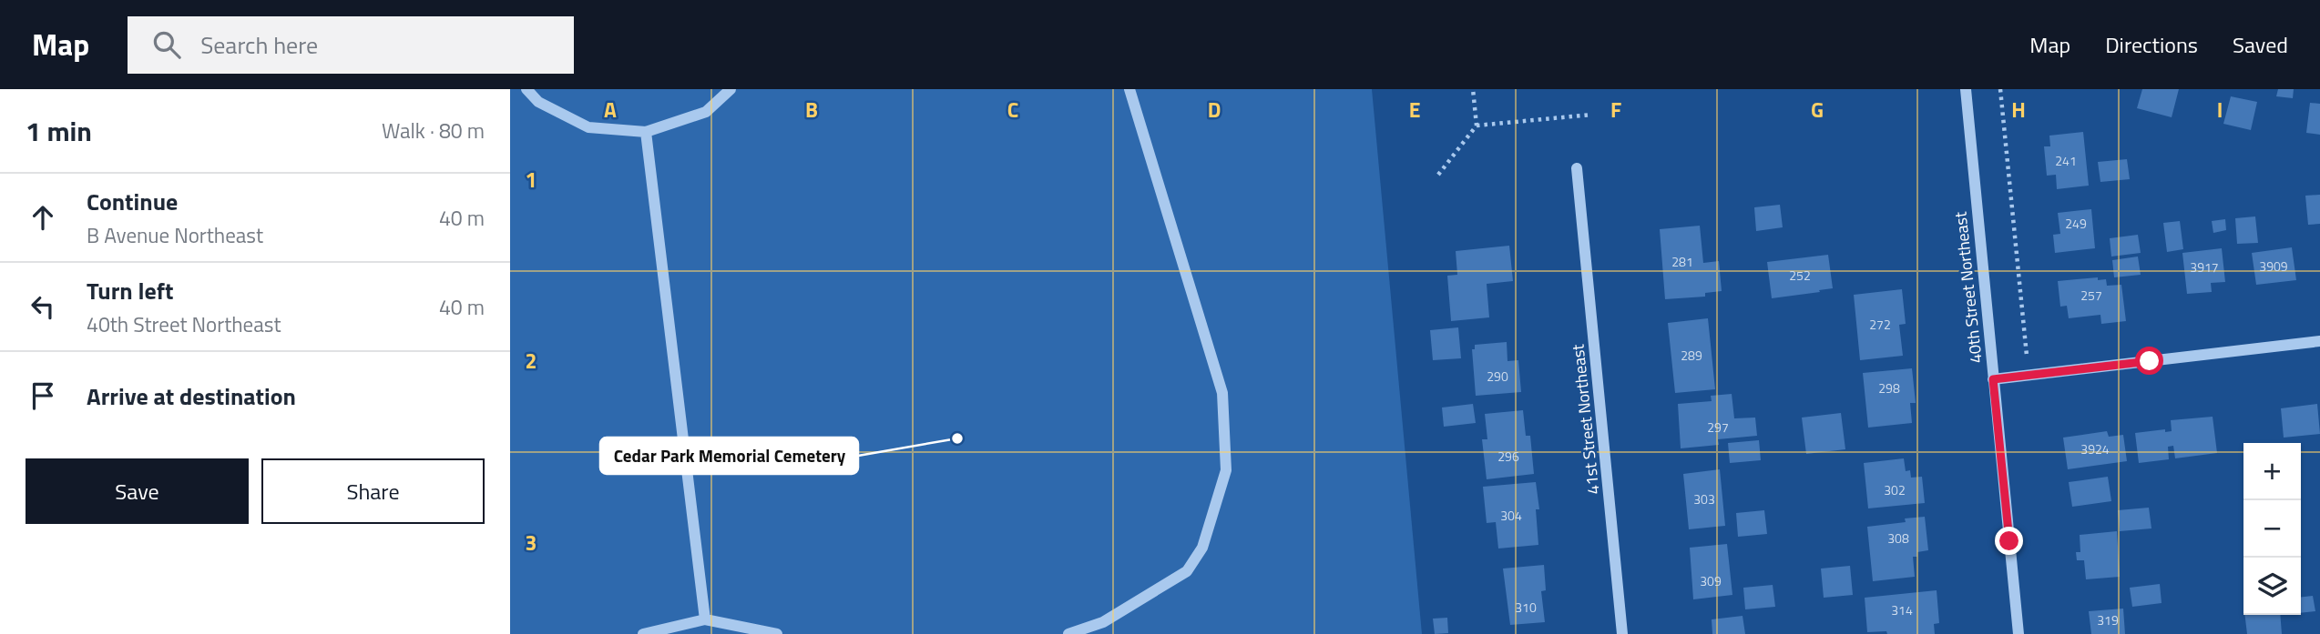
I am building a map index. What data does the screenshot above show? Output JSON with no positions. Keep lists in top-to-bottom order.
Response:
{
  "streets": {
    "street": ["40th Street Northeast", "41st Street Northeast"]
  },
  "places": ["Cedar Park Memorial Cemetery"],
  "house_numbers": [
    "241",
    "249",
    "281",
    "3909",
    "3917",
    "252",
    "257",
    "272",
    "289",
    "290",
    "298",
    "297",
    "3924",
    "296",
    "302",
    "303",
    "304",
    "308",
    "309",
    "310",
    "314",
    "319"
  ],
  "page": {
    "header": "Map",
    "search": "Search here",
    "nav": ["Map", "Directions", "Saved"],
    "heading": ["1 min", "Walk · 80 m"],
    "list": [
      ["Continue", "B Avenue Northeast", "40 m"],
      ["Turn left", "40th Street Northeast", "40 m"],
      "Arrive at destination"
    ],
    "buttons": ["Save", "Share"],
    "map_buttons": ["+", "−"]
  },
  "grid": {
    "columns": [
      "A",
      "B",
      "C",
      "D",
      "E",
      "F",
      "G",
      "H",
      "I"
    ],
    "rows": ["1", "2", "3"]
  }
}
